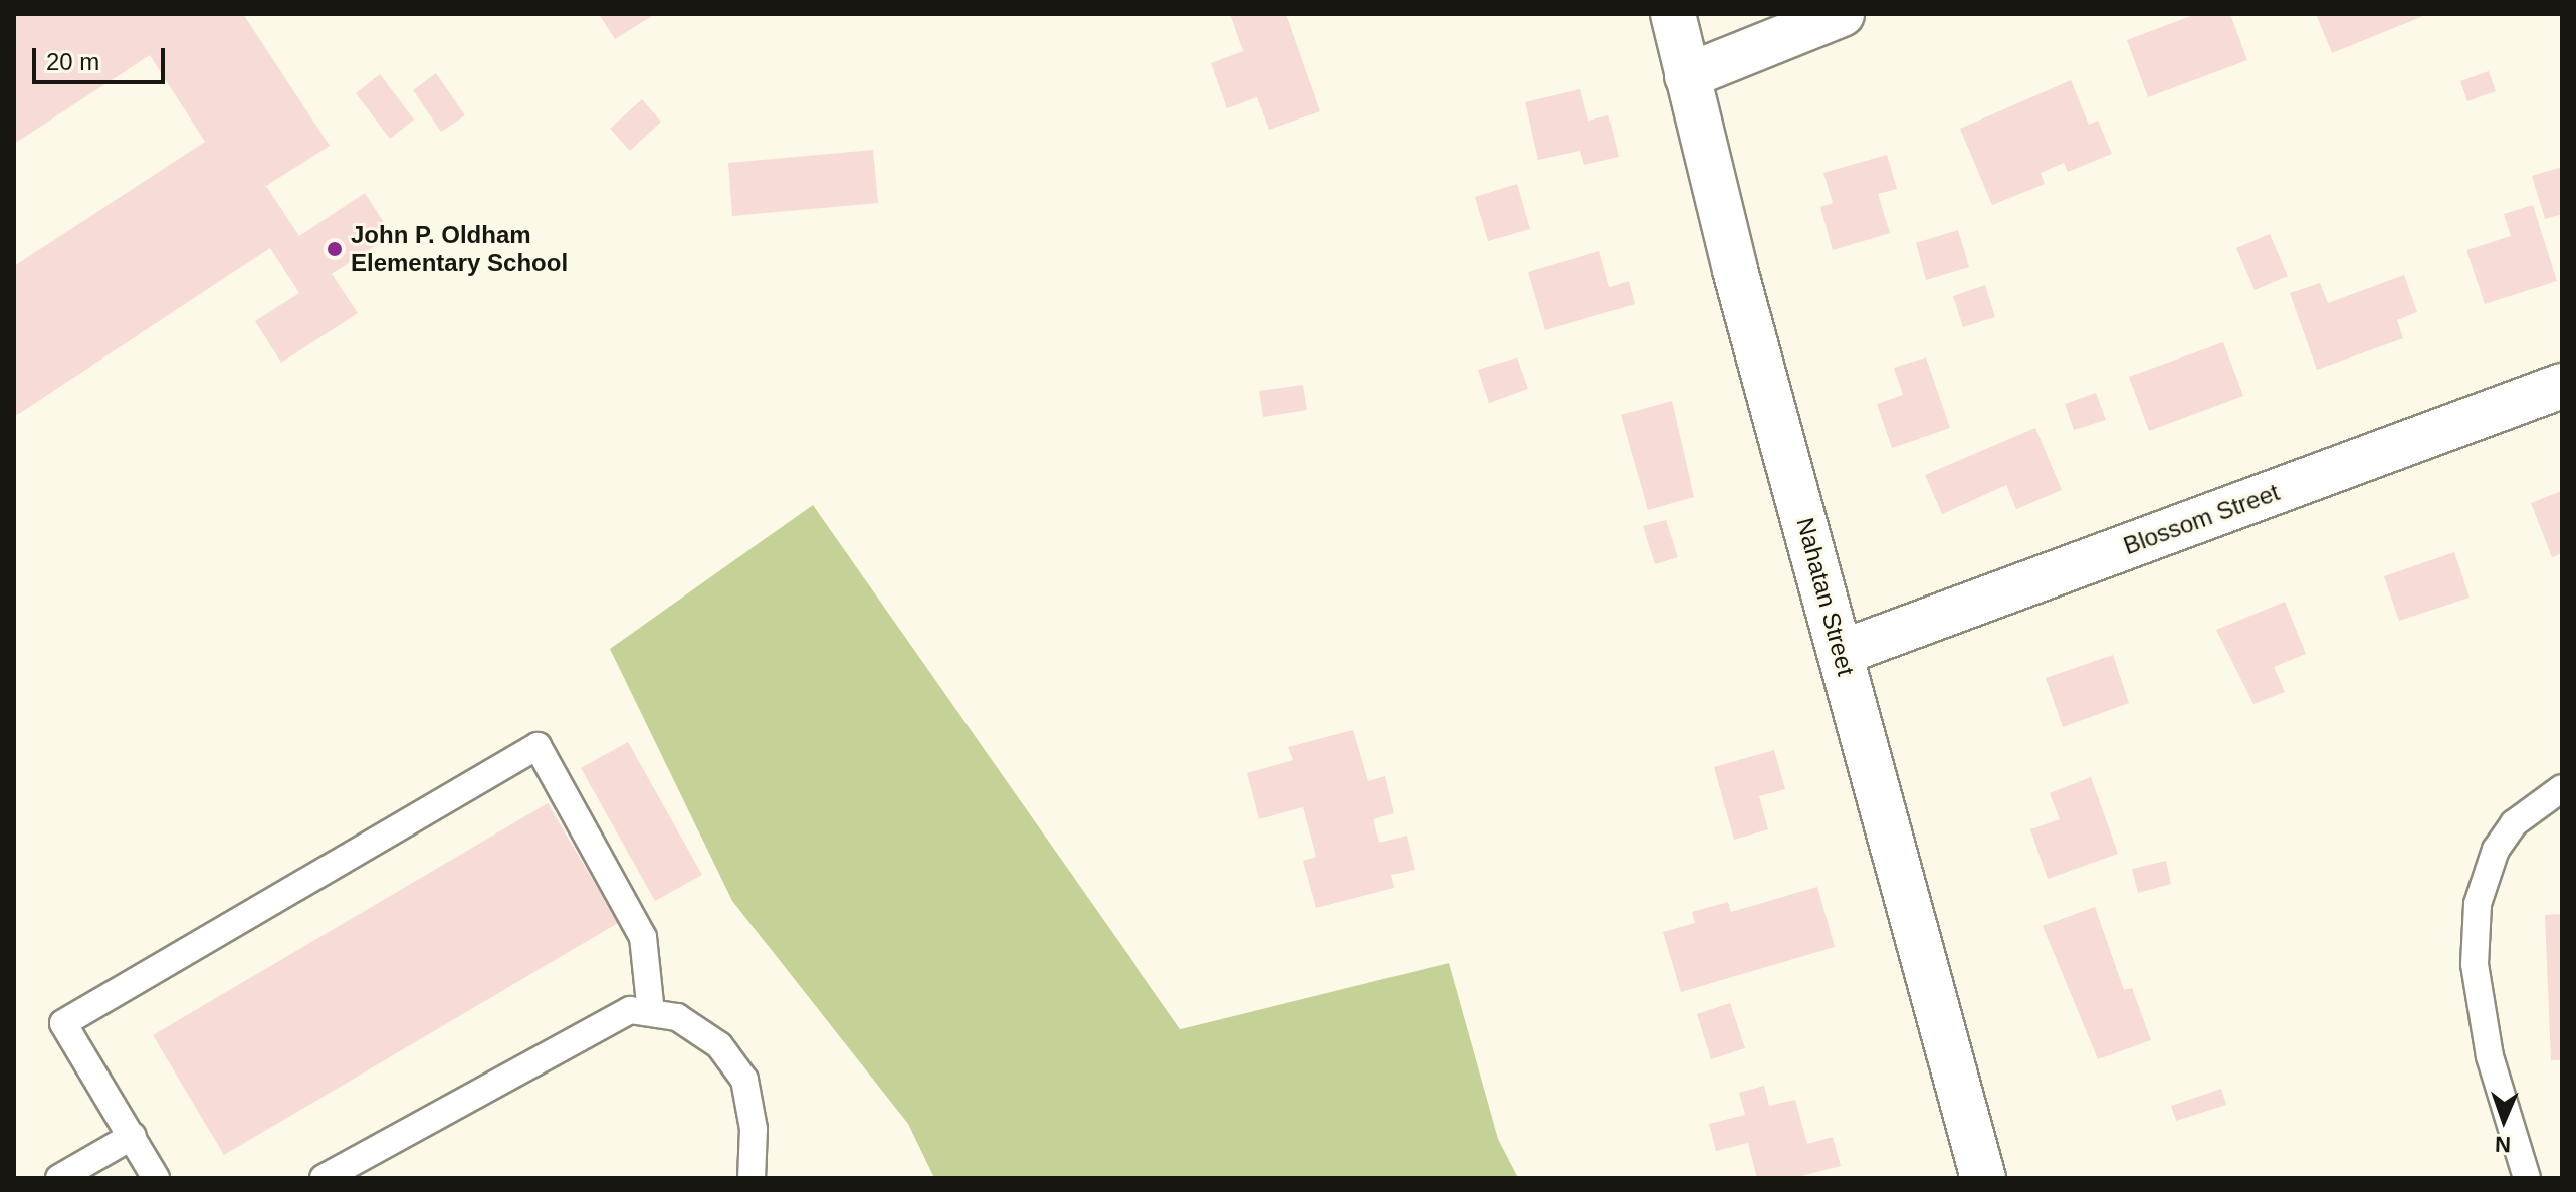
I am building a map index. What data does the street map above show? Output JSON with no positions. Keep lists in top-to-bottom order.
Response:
{
  "streets": {
    "main road": ["Blossom Street", "Nahatan Street"]
  },
  "crossings": [
    ["Blossom Street", "Nahatan Street"]
  ],
  "places": ["John P. Oldham Elementary School"],
  "scale_bar": "20 m",
  "north": "bottom"
}
